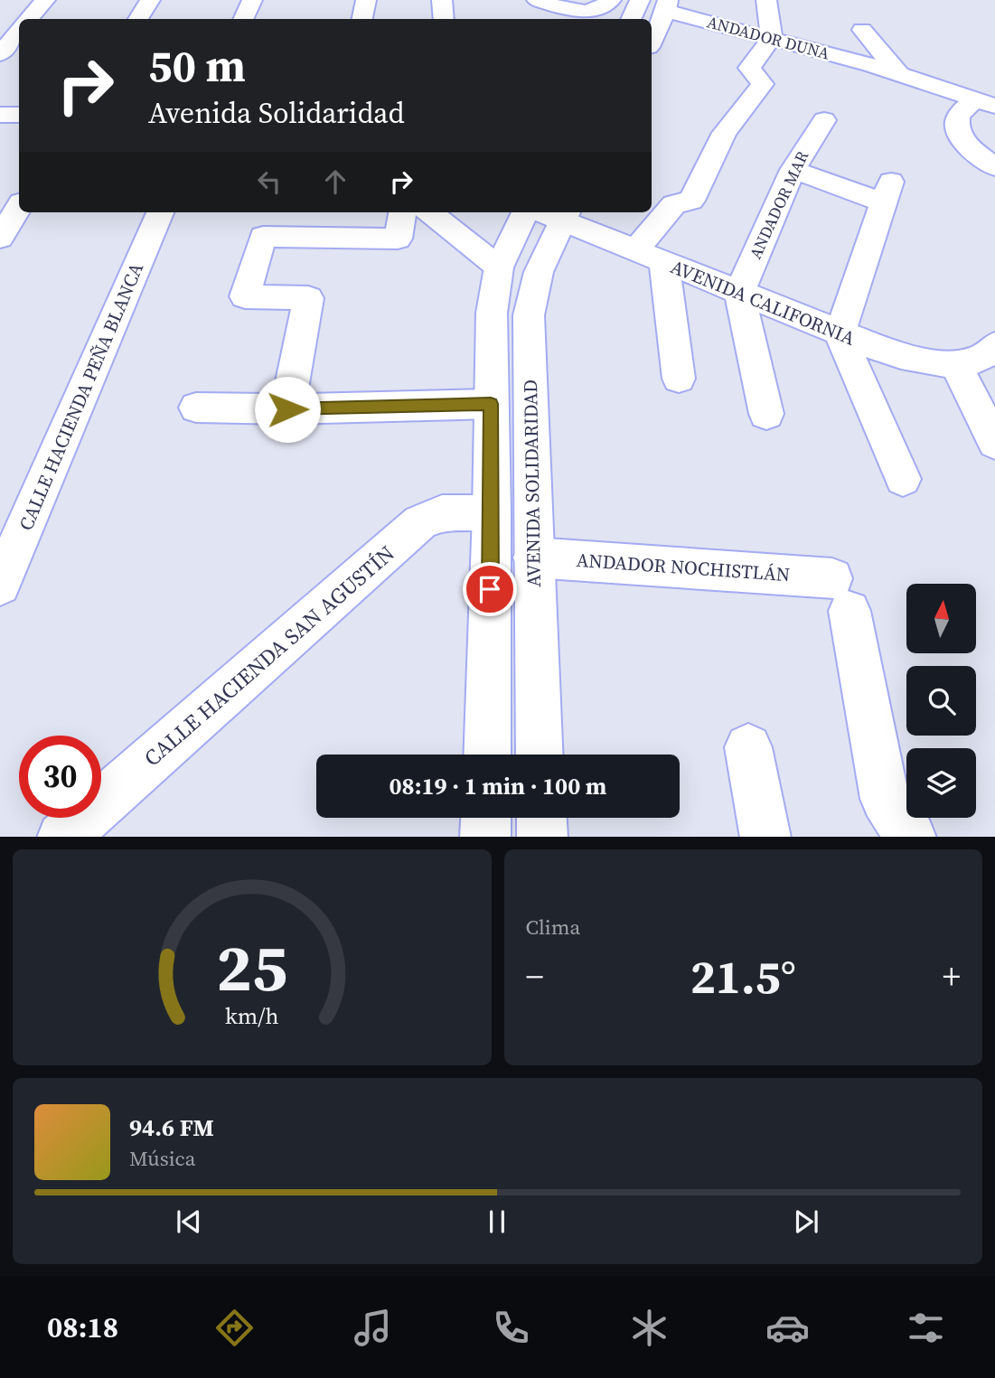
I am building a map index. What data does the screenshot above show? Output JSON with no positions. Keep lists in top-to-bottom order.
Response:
{
  "streets": {
    "street": [
      "ANDADOR DUNA",
      "ANDADOR MAR",
      "AVENIDA CALIFORNIA",
      "CALLE HACIENDA PEÑA BLANCA",
      "AVENIDA SOLIDARIDAD",
      "ANDADOR NOCHISTLÁN",
      "CALLE HACIENDA SAN AGUSTÍN"
    ]
  },
  "crossings": [
    ["ANDADOR MAR", "AVENIDA CALIFORNIA"],
    ["AVENIDA CALIFORNIA", "AVENIDA SOLIDARIDAD"],
    ["AVENIDA SOLIDARIDAD", "ANDADOR NOCHISTLÁN"],
    ["AVENIDA SOLIDARIDAD", "CALLE HACIENDA SAN AGUSTÍN"]
  ],
  "north": "top",
  "page": {
    "turn": ["50 m", "Avenida Solidaridad"],
    "limit": "30",
    "trip": "08:19 · 1 min · 100 m",
    "tile": "Clima",
    "heat": ["−", "21.5°", "+"],
    "song": ["94.6 FM", "Música"],
    "tabs": "08:18",
    "gauge": ["25", "km/h"]
  }
}
